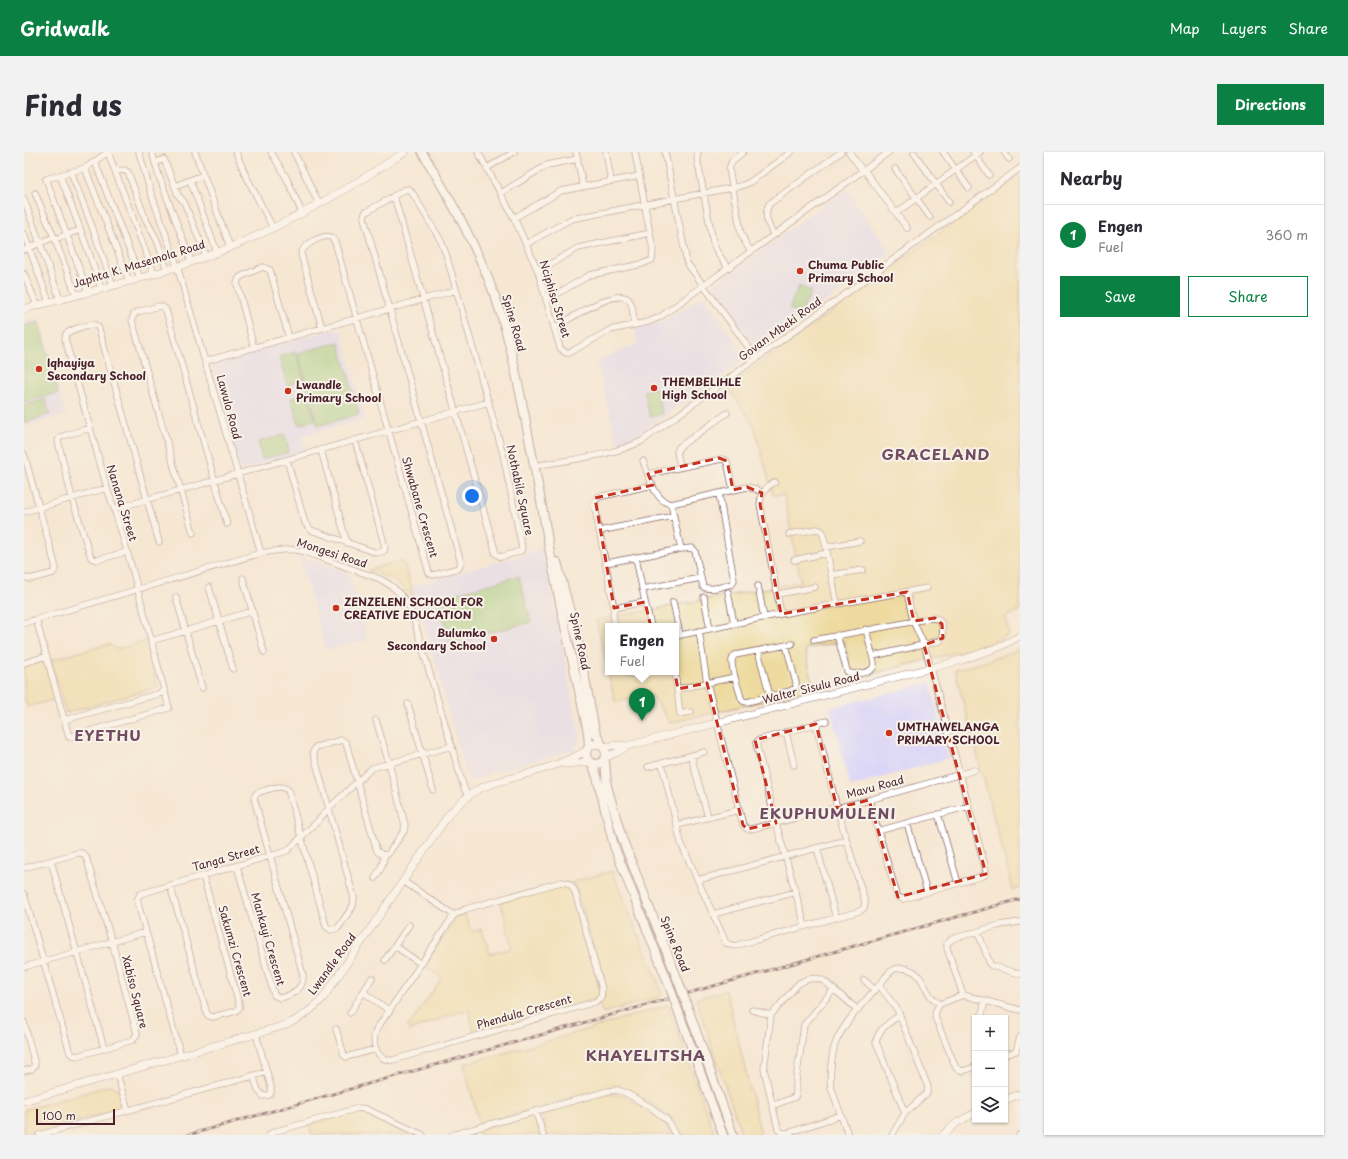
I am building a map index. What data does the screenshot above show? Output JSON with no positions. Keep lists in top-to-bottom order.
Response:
{
  "streets": {
    "main road": ["Spine Road"],
    "street": [
      "Japhta K. Masemola Road",
      "Nciphisa Street",
      "Govan Mbeki Road",
      "Lawulo Road",
      "Nothabile Square",
      "Nanana Street",
      "Shwabane Crescent",
      "Mongesi Road",
      "Walter Sisulu Road",
      "Mavu Road",
      "Tanga Street",
      "Mankayi Crescent",
      "Sakumzi Crescent",
      "Lwandle Road",
      "Xabiso Square",
      "Phendula Crescent"
    ]
  },
  "crossings": [
    ["Japhta K. Masemola Road", "Lawulo Road"],
    ["Spine Road", "Govan Mbeki Road"],
    ["Spine Road", "Walter Sisulu Road"],
    ["Spine Road", "Lwandle Road"],
    ["Lawulo Road", "Mongesi Road"],
    ["Nothabile Square", "Shwabane Crescent"],
    ["Nanana Street", "Mongesi Road"],
    ["Mongesi Road", "Tanga Street"],
    ["Mongesi Road", "Lwandle Road"],
    ["Walter Sisulu Road", "Mavu Road"],
    ["Walter Sisulu Road", "Lwandle Road"],
    ["Tanga Street", "Mankayi Crescent"],
    ["Tanga Street", "Sakumzi Crescent"],
    ["Tanga Street", "Lwandle Road"]
  ],
  "districts": [
    "GRACELAND",
    "EYETHU",
    "EKUPHUMULENI",
    "KHAYELITSHA"
  ],
  "places": [
    "Chuma Public Primary School",
    "Iqhayiya Secondary School",
    "THEMBELIHLE High School",
    "Lwandle Primary School",
    "ZENZELENI SCHOOL FOR CREATIVE EDUCATION",
    "Bulumko Secondary School",
    "UMTHAWELANGA PRIMARY SCHOOL"
  ],
  "scale_bar": "100 m",
  "page": {
    "header": "Gridwalk",
    "nav": ["Map", "Layers", "Share"],
    "title": "Find us",
    "buttons": [
      "Directions",
      ["Save", "Share"]
    ],
    "heading": "Nearby",
    "list": [
      {
        "mark": "1",
        "name": "Engen",
        "note": "Fuel",
        "value": "360 m"
      }
    ],
    "popup": ["Engen", "Fuel"],
    "pins": "1",
    "map_buttons": ["+", "−"],
    "scale": "100 m"
  }
}
